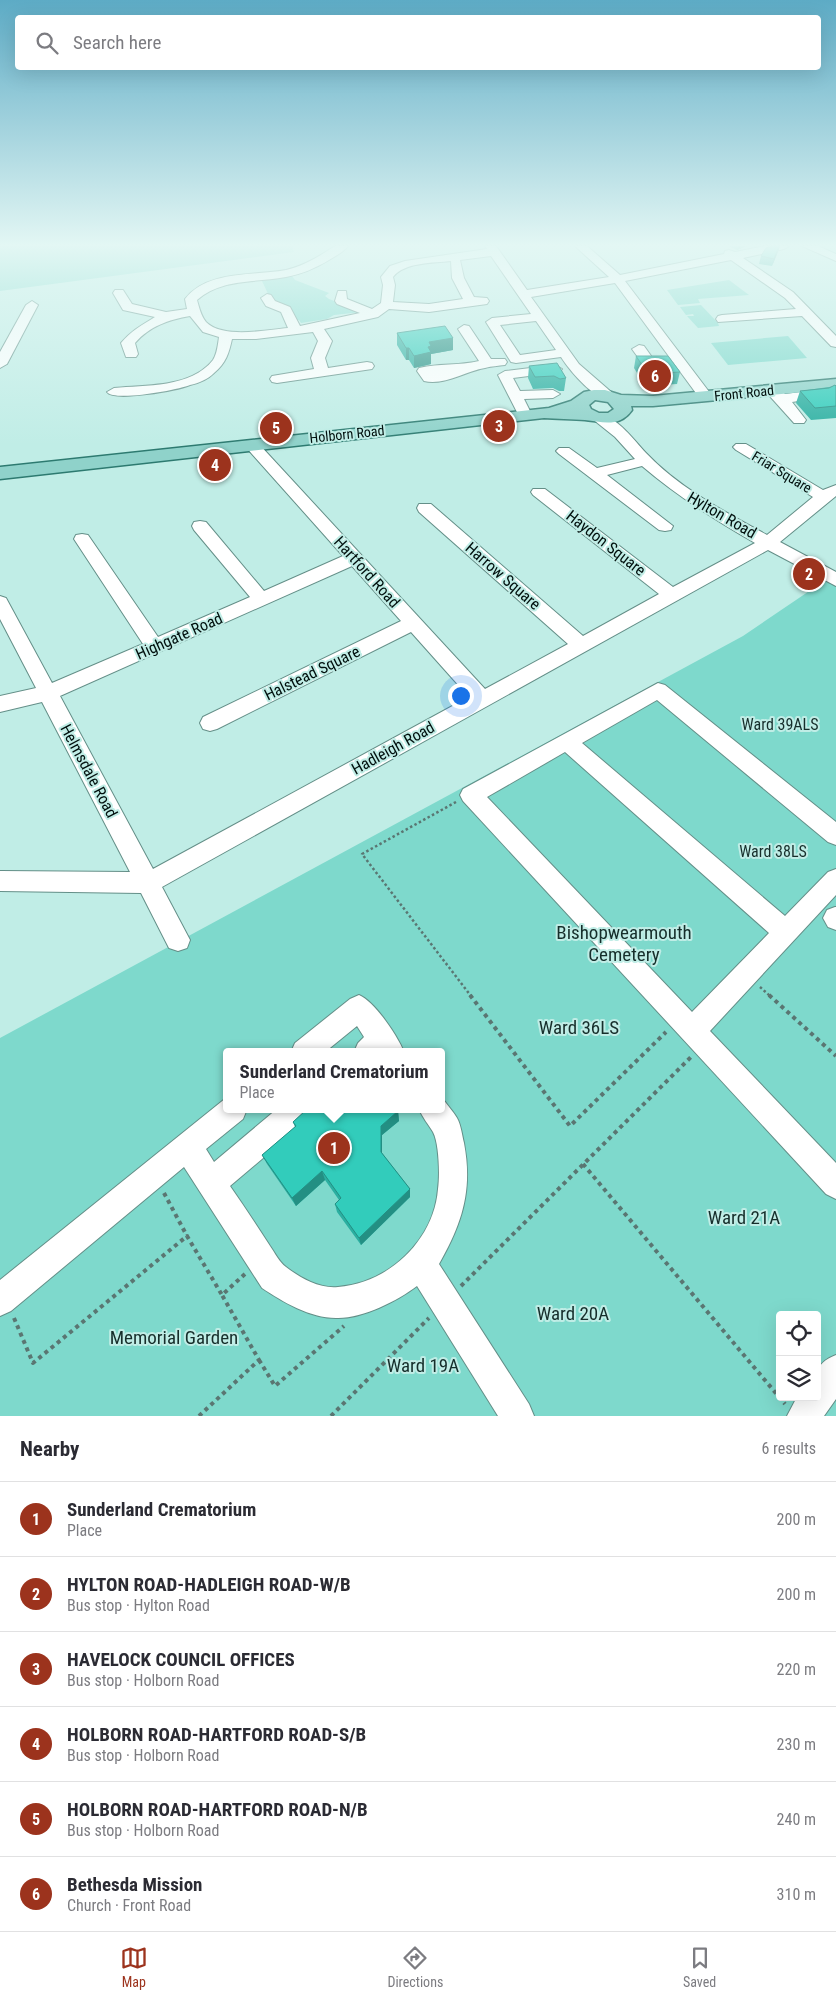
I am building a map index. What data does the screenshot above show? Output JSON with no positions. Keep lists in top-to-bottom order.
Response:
{
  "streets": {
    "main road": ["Front Road", "Holborn Road"],
    "street": [
      "Friar Square",
      "Hylton Road",
      "Haydon Square",
      "Hartford Road",
      "Harrow Square",
      "Highgate Road",
      "Halstead Square",
      "Hadleigh Road",
      "Helmsdale Road"
    ]
  },
  "crossings": [
    ["Holborn Road", "Hylton Road"],
    ["Holborn Road", "Hartford Road"],
    ["Friar Square", "Hadleigh Road"],
    ["Hylton Road", "Hadleigh Road"],
    ["Haydon Square", "Hadleigh Road"],
    ["Hartford Road", "Highgate Road"],
    ["Hartford Road", "Halstead Square"],
    ["Hartford Road", "Hadleigh Road"],
    ["Harrow Square", "Hadleigh Road"],
    ["Highgate Road", "Helmsdale Road"],
    ["Hadleigh Road", "Helmsdale Road"]
  ],
  "parks": [
    "Ward 39ALS",
    "Ward 38LS",
    "Bishopwearmouth Cemetery",
    "Ward 36LS",
    "Ward 21A",
    "Ward 20A",
    "Memorial Garden",
    "Ward 19A"
  ],
  "page": {
    "search": "Search here",
    "pins": [
      "6",
      "3",
      "5",
      "4",
      "2",
      "1"
    ],
    "popup": ["Sunderland Crematorium", "Place"],
    "heading": ["Nearby", "6 results"],
    "list": [
      {
        "mark": "1",
        "name": "Sunderland Crematorium",
        "note": "Place",
        "value": "200 m"
      },
      {
        "mark": "2",
        "name": "HYLTON ROAD-HADLEIGH ROAD-W/B",
        "note": "Bus stop · Hylton Road",
        "value": "200 m"
      },
      {
        "mark": "3",
        "name": "HAVELOCK COUNCIL OFFICES",
        "note": "Bus stop · Holborn Road",
        "value": "220 m"
      },
      {
        "mark": "4",
        "name": "HOLBORN ROAD-HARTFORD ROAD-S/B",
        "note": "Bus stop · Holborn Road",
        "value": "230 m"
      },
      {
        "mark": "5",
        "name": "HOLBORN ROAD-HARTFORD ROAD-N/B",
        "note": "Bus stop · Holborn Road",
        "value": "240 m"
      },
      {
        "mark": "6",
        "name": "Bethesda Mission",
        "note": "Church · Front Road",
        "value": "310 m"
      }
    ],
    "nav": ["Map", "Directions", "Saved"]
  }
}
